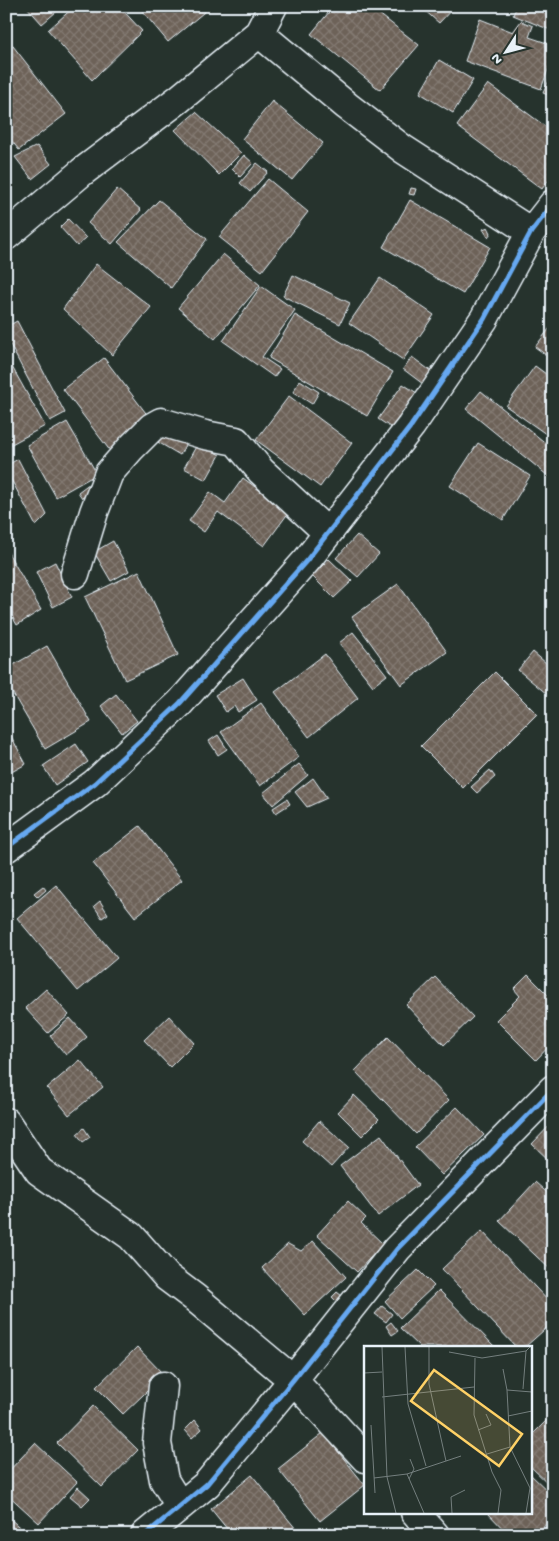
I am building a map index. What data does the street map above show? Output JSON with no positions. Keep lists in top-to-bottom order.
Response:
{
  "north": "bottom left"
}
